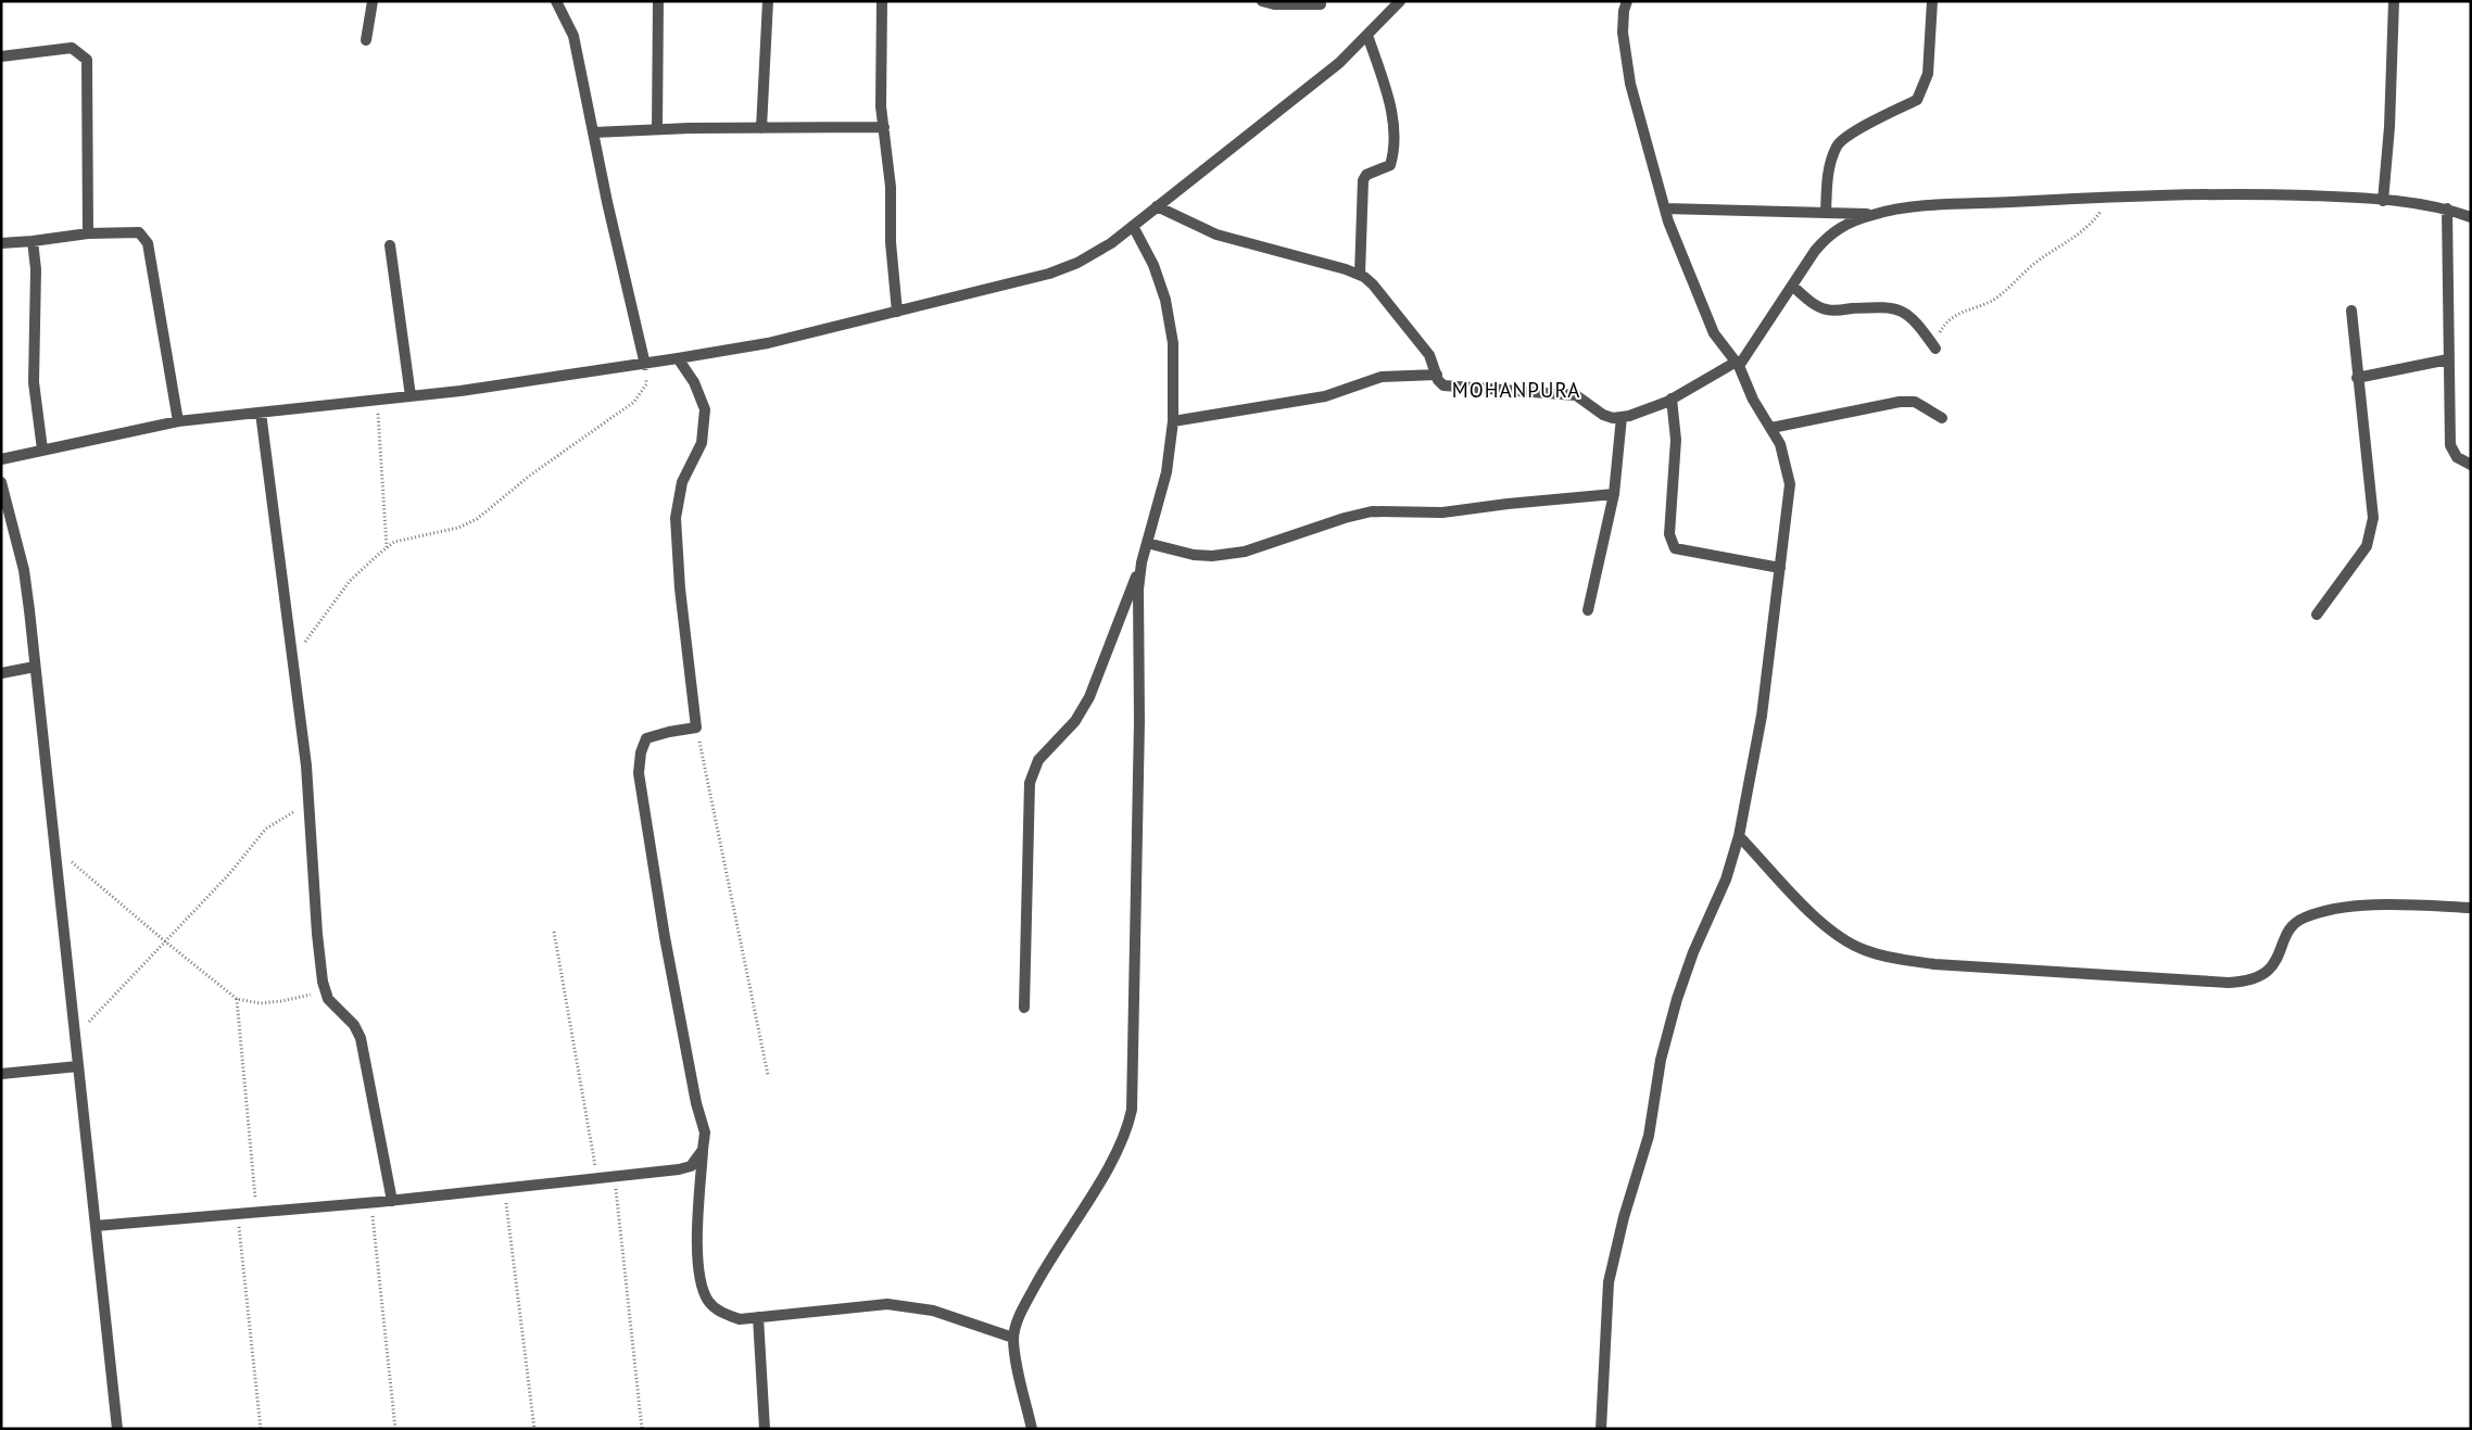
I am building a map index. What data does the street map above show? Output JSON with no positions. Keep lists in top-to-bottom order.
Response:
{
  "districts": ["MOHANPURA"]
}
